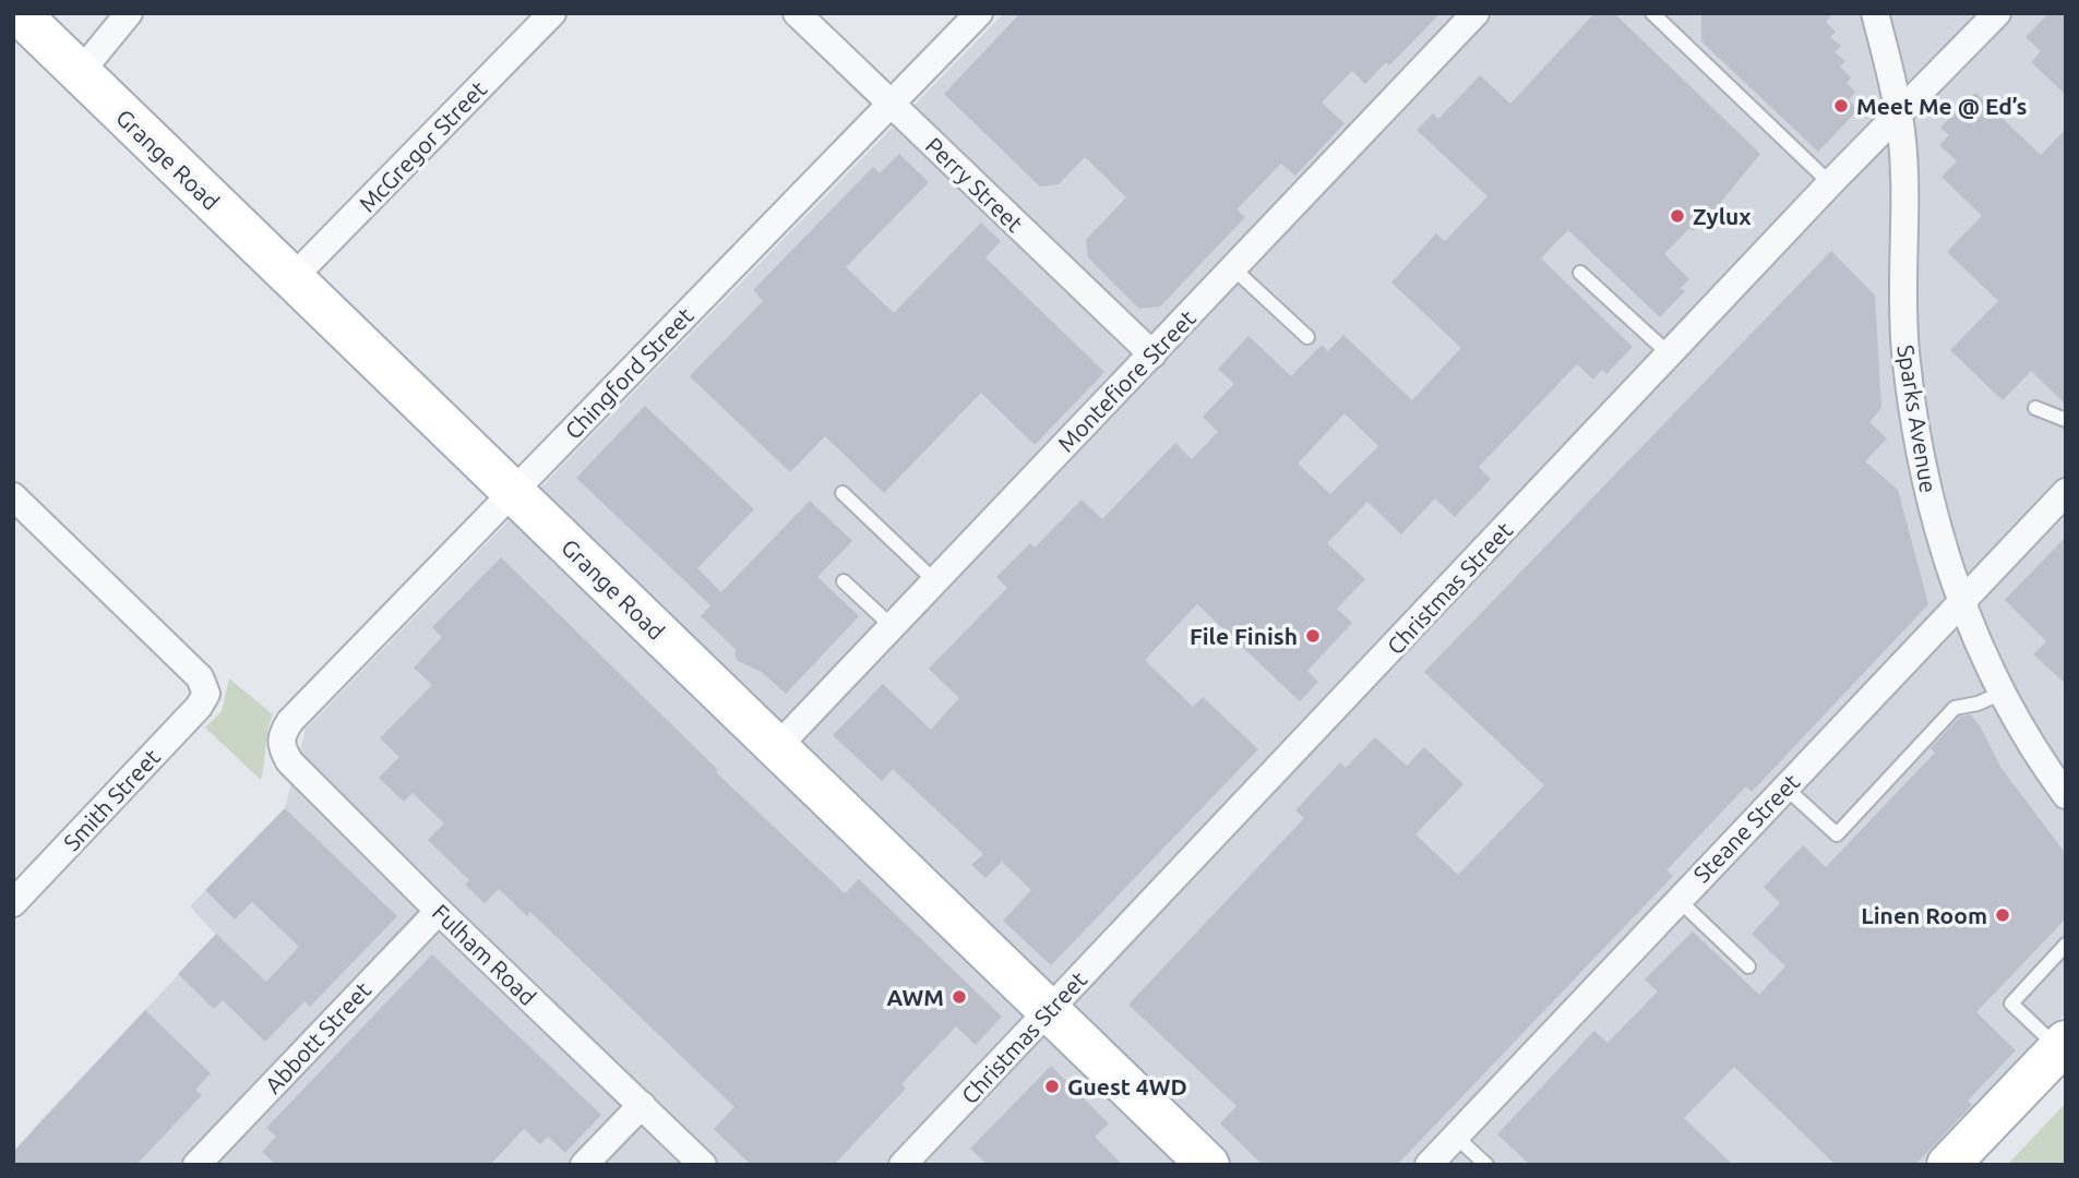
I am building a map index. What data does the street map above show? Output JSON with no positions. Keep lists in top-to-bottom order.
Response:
{
  "streets": {
    "main road": ["Grange Road"],
    "street": [
      "McGregor Street",
      "Perry Street",
      "Chingford Street",
      "Montefiore Street",
      "Sparks Avenue",
      "Christmas Street",
      "Smith Street",
      "Steane Street",
      "Fulham Road",
      "Abbott Street"
    ]
  },
  "crossings": [
    ["McGregor Street", "Grange Road"],
    ["Grange Road", "Chingford Street"],
    ["Grange Road", "Montefiore Street"],
    ["Grange Road", "Christmas Street"],
    ["Perry Street", "Chingford Street"],
    ["Perry Street", "Montefiore Street"],
    ["Chingford Street", "Fulham Road"],
    ["Sparks Avenue", "Christmas Street"],
    ["Sparks Avenue", "Steane Street"],
    ["Fulham Road", "Abbott Street"]
  ],
  "places": [
    "Meet Me @ Ed’s",
    "Zylux",
    "File Finish",
    "Linen Room",
    "AWM",
    "Guest 4WD"
  ]
}
